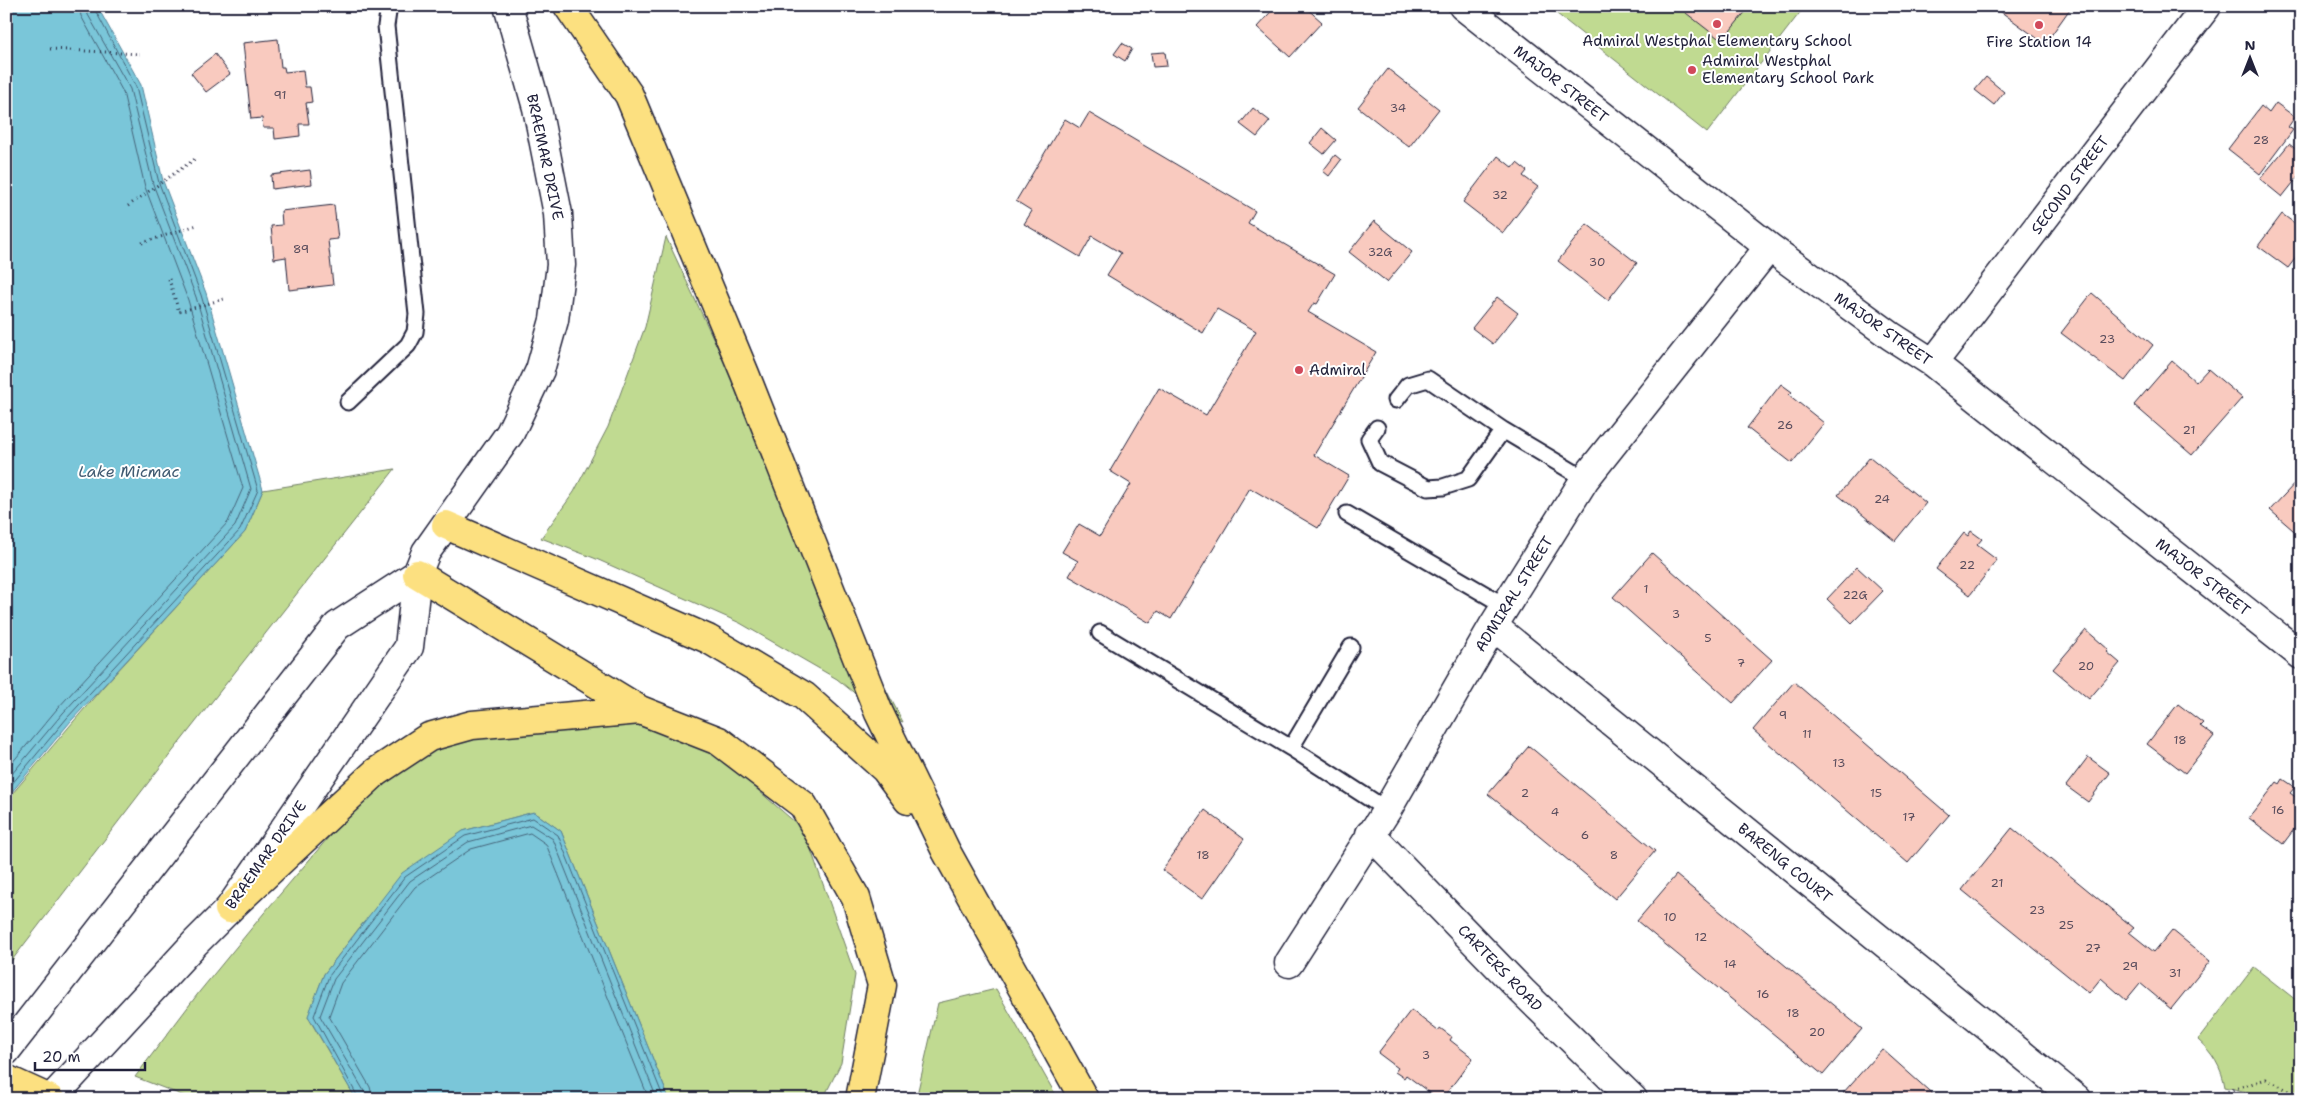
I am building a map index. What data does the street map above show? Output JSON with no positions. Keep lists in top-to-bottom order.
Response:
{
  "streets": {
    "street": [
      "MAJOR STREET",
      "BRAEMAR DRIVE",
      "SECOND STREET",
      "ADMIRAL STREET",
      "BARENG COURT",
      "CARTERS ROAD"
    ]
  },
  "crossings": [
    ["MAJOR STREET", "SECOND STREET"],
    ["MAJOR STREET", "ADMIRAL STREET"],
    ["ADMIRAL STREET", "BARENG COURT"],
    ["ADMIRAL STREET", "CARTERS ROAD"]
  ],
  "water": ["Lake Micmac"],
  "places": [
    "Admiral Westphal Elementary School",
    "Fire Station 14",
    "Admiral Westphal Elementary School Park",
    "Admiral"
  ],
  "house_numbers": [
    "91",
    "34",
    "28",
    "32",
    "89",
    "32G",
    "30",
    "23",
    "26",
    "21",
    "24",
    "22",
    "1",
    "22G",
    "3",
    "5",
    "7",
    "20",
    "9",
    "11",
    "18",
    "13",
    "2",
    "15",
    "16",
    "4",
    "17",
    "6",
    "18",
    "8",
    "21",
    "23",
    "10",
    "25",
    "12",
    "27",
    "14",
    "29",
    "31",
    "16",
    "18",
    "20",
    "3"
  ],
  "scale_bar": "20 m",
  "north": "top"
}
